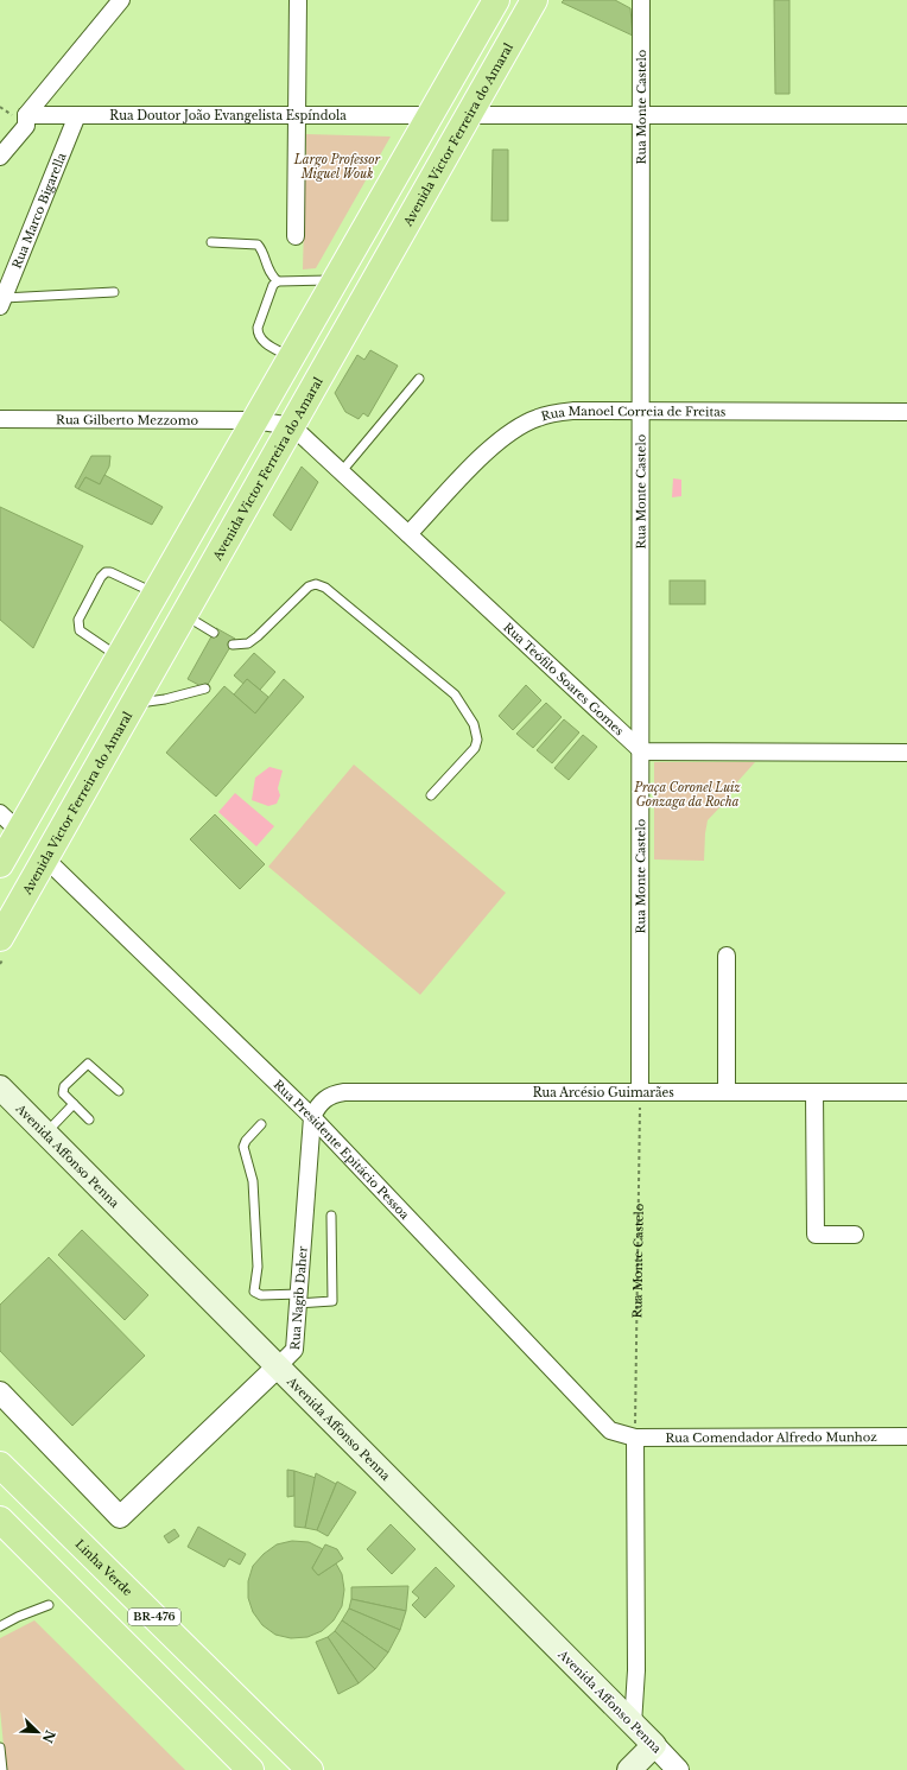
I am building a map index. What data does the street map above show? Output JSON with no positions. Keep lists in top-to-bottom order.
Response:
{
  "streets": {
    "highway": ["Avenida Victor Ferreira do Amaral", "Linha Verde", "BR-476"],
    "main road": ["Avenida Affonso Penna"],
    "street": [
      "Rua Monte Castelo",
      "Rua Doutor João Evangelista Espíndola",
      "Rua Marco Bigarella",
      "Rua Manoel Correia de Freitas",
      "Rua Gilberto Mezzomo",
      "Rua Teófilo Soares Gomes",
      "Rua Arcésio Guimarães",
      "Rua Presidente Epitácio Pessoa",
      "Rua Nagib Daher",
      "Rua Comendador Alfredo Munhoz"
    ]
  },
  "crossings": [
    ["Rua Monte Castelo", "Rua Manoel Correia de Freitas"],
    ["Rua Monte Castelo", "Rua Teófilo Soares Gomes"],
    ["Rua Monte Castelo", "Rua Arcésio Guimarães"],
    ["Rua Monte Castelo", "Rua Presidente Epitácio Pessoa"],
    ["Rua Monte Castelo", "Rua Comendador Alfredo Munhoz"],
    ["Rua Doutor João Evangelista Espíndola", "Rua Marco Bigarella"],
    ["Avenida Victor Ferreira do Amaral", "Rua Gilberto Mezzomo"],
    ["Avenida Victor Ferreira do Amaral", "Rua Teófilo Soares Gomes"],
    ["Avenida Victor Ferreira do Amaral", "Rua Presidente Epitácio Pessoa"],
    ["Rua Manoel Correia de Freitas", "Rua Teófilo Soares Gomes"],
    ["Rua Gilberto Mezzomo", "Rua Teófilo Soares Gomes"],
    ["Rua Arcésio Guimarães", "Rua Presidente Epitácio Pessoa"],
    ["Rua Arcésio Guimarães", "Rua Nagib Daher"],
    ["Rua Presidente Epitácio Pessoa", "Rua Nagib Daher"],
    ["Rua Presidente Epitácio Pessoa", "Rua Comendador Alfredo Munhoz"],
    ["Avenida Affonso Penna", "Rua Nagib Daher"]
  ],
  "parks": ["Largo Professor Miguel Wouk", "Praça Coronel Luiz Gonzaga da Rocha"],
  "north": "bottom right"
}
